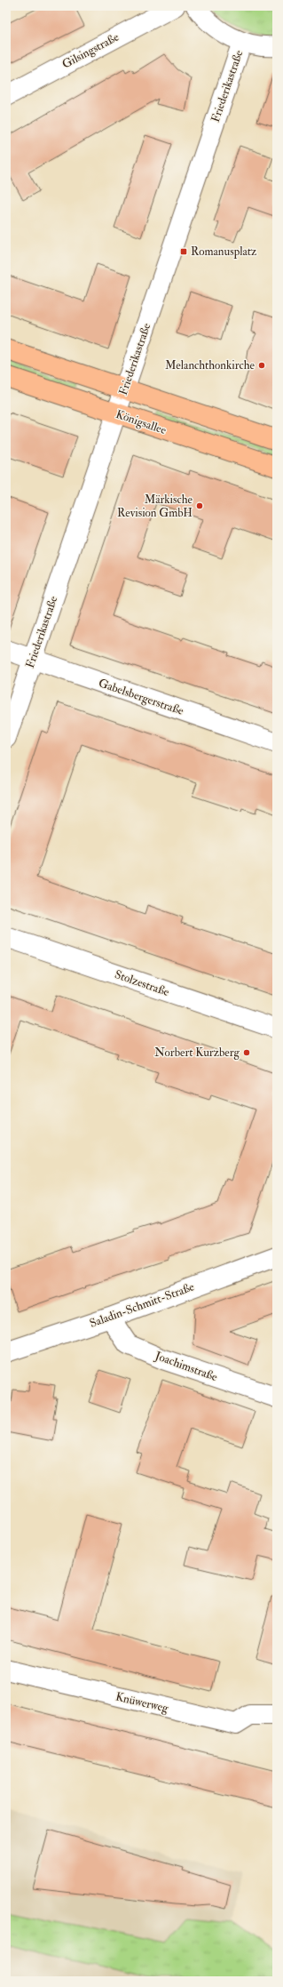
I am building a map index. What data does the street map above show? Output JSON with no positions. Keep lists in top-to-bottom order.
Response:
{
  "streets": {
    "main road": ["Königsallee"],
    "street": [
      "Gilsingstraße",
      "Friederikastraße",
      "Gabelsbergerstraße",
      "Stolzestraße",
      "Saladin-Schmitt-Straße",
      "Joachimstraße",
      "Knüwerweg"
    ]
  },
  "crossings": [
    ["Friederikastraße", "Königsallee"],
    ["Friederikastraße", "Gabelsbergerstraße"],
    ["Saladin-Schmitt-Straße", "Joachimstraße"]
  ],
  "places": {
    "transit": ["Romanusplatz"],
    "other": ["Melanchthonkirche", "Märkische Revision GmbH", "Norbert Kurzberg"]
  }
}
